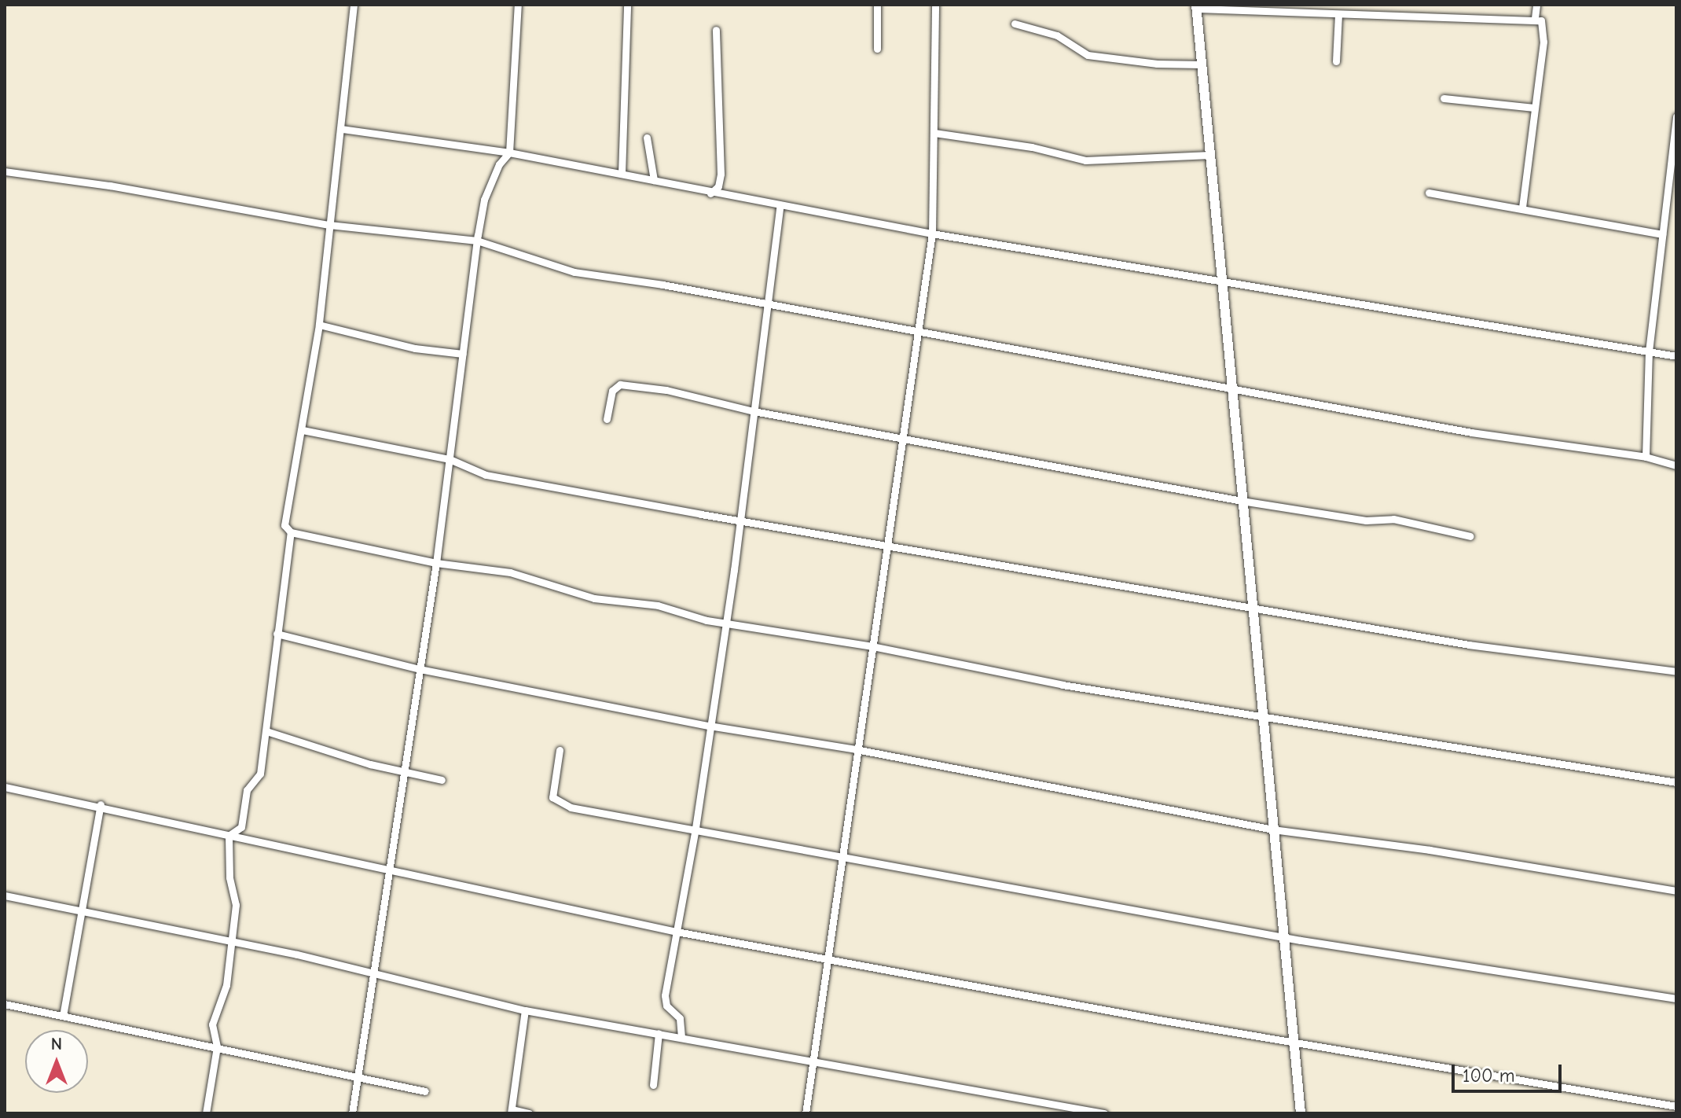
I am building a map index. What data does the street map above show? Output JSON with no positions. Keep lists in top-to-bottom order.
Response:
{
  "scale_bar": "100 m",
  "north": "top"
}
